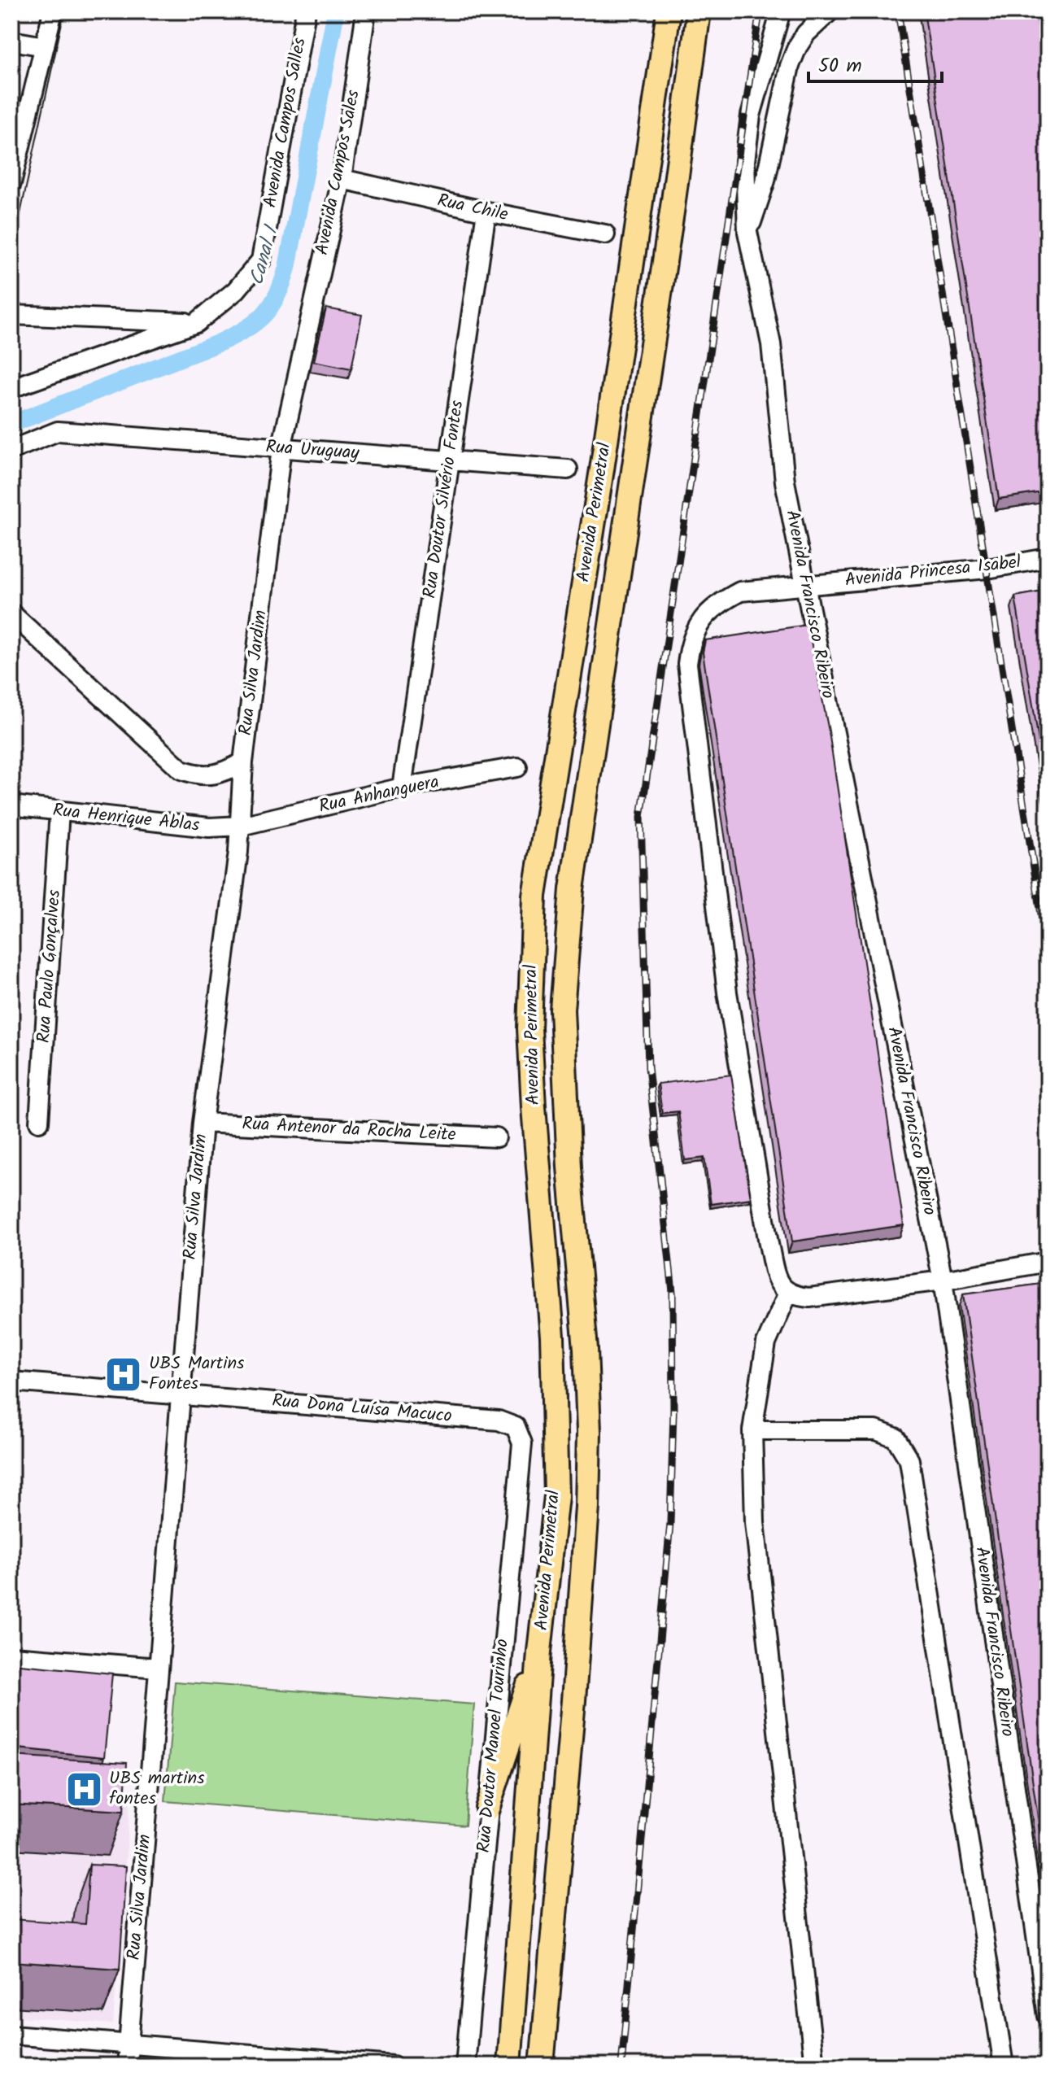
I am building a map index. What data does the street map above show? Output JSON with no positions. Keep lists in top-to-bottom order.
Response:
{
  "streets": {
    "main road": ["Avenida Perimetral"],
    "street": [
      "Avenida Campos Salles",
      "Avenida Campos Sales",
      "Rua Chile",
      "Rua Uruguay",
      "Rua Doutor Silvério Fontes",
      "Avenida Princesa Isabel",
      "Avenida Francisco Ribeiro",
      "Rua Silva Jardim",
      "Rua Anhanguera",
      "Rua Henrique Ablas",
      "Rua Paulo Gonçalves",
      "Rua Antenor da Rocha Leite",
      "Rua Dona Luísa Macuco",
      "Rua Doutor Manoel Tourinho"
    ]
  },
  "crossings": [
    ["Avenida Campos Sales", "Rua Chile"],
    ["Avenida Campos Sales", "Rua Silva Jardim"],
    ["Rua Chile", "Rua Doutor Silvério Fontes"],
    ["Rua Uruguay", "Rua Doutor Silvério Fontes"],
    ["Rua Uruguay", "Rua Silva Jardim"],
    ["Rua Doutor Silvério Fontes", "Rua Anhanguera"],
    ["Avenida Princesa Isabel", "Avenida Francisco Ribeiro"],
    ["Rua Silva Jardim", "Rua Anhanguera"],
    ["Rua Silva Jardim", "Rua Henrique Ablas"],
    ["Rua Silva Jardim", "Rua Antenor da Rocha Leite"],
    ["Rua Silva Jardim", "Rua Dona Luísa Macuco"],
    ["Rua Anhanguera", "Rua Henrique Ablas"],
    ["Rua Henrique Ablas", "Rua Paulo Gonçalves"],
    ["Rua Dona Luísa Macuco", "Rua Doutor Manoel Tourinho"]
  ],
  "water": ["Canal 1"],
  "places": {
    "hospital": ["UBS Martins Fontes", "UBS martins fontes"]
  },
  "scale_bar": "50 m"
}
